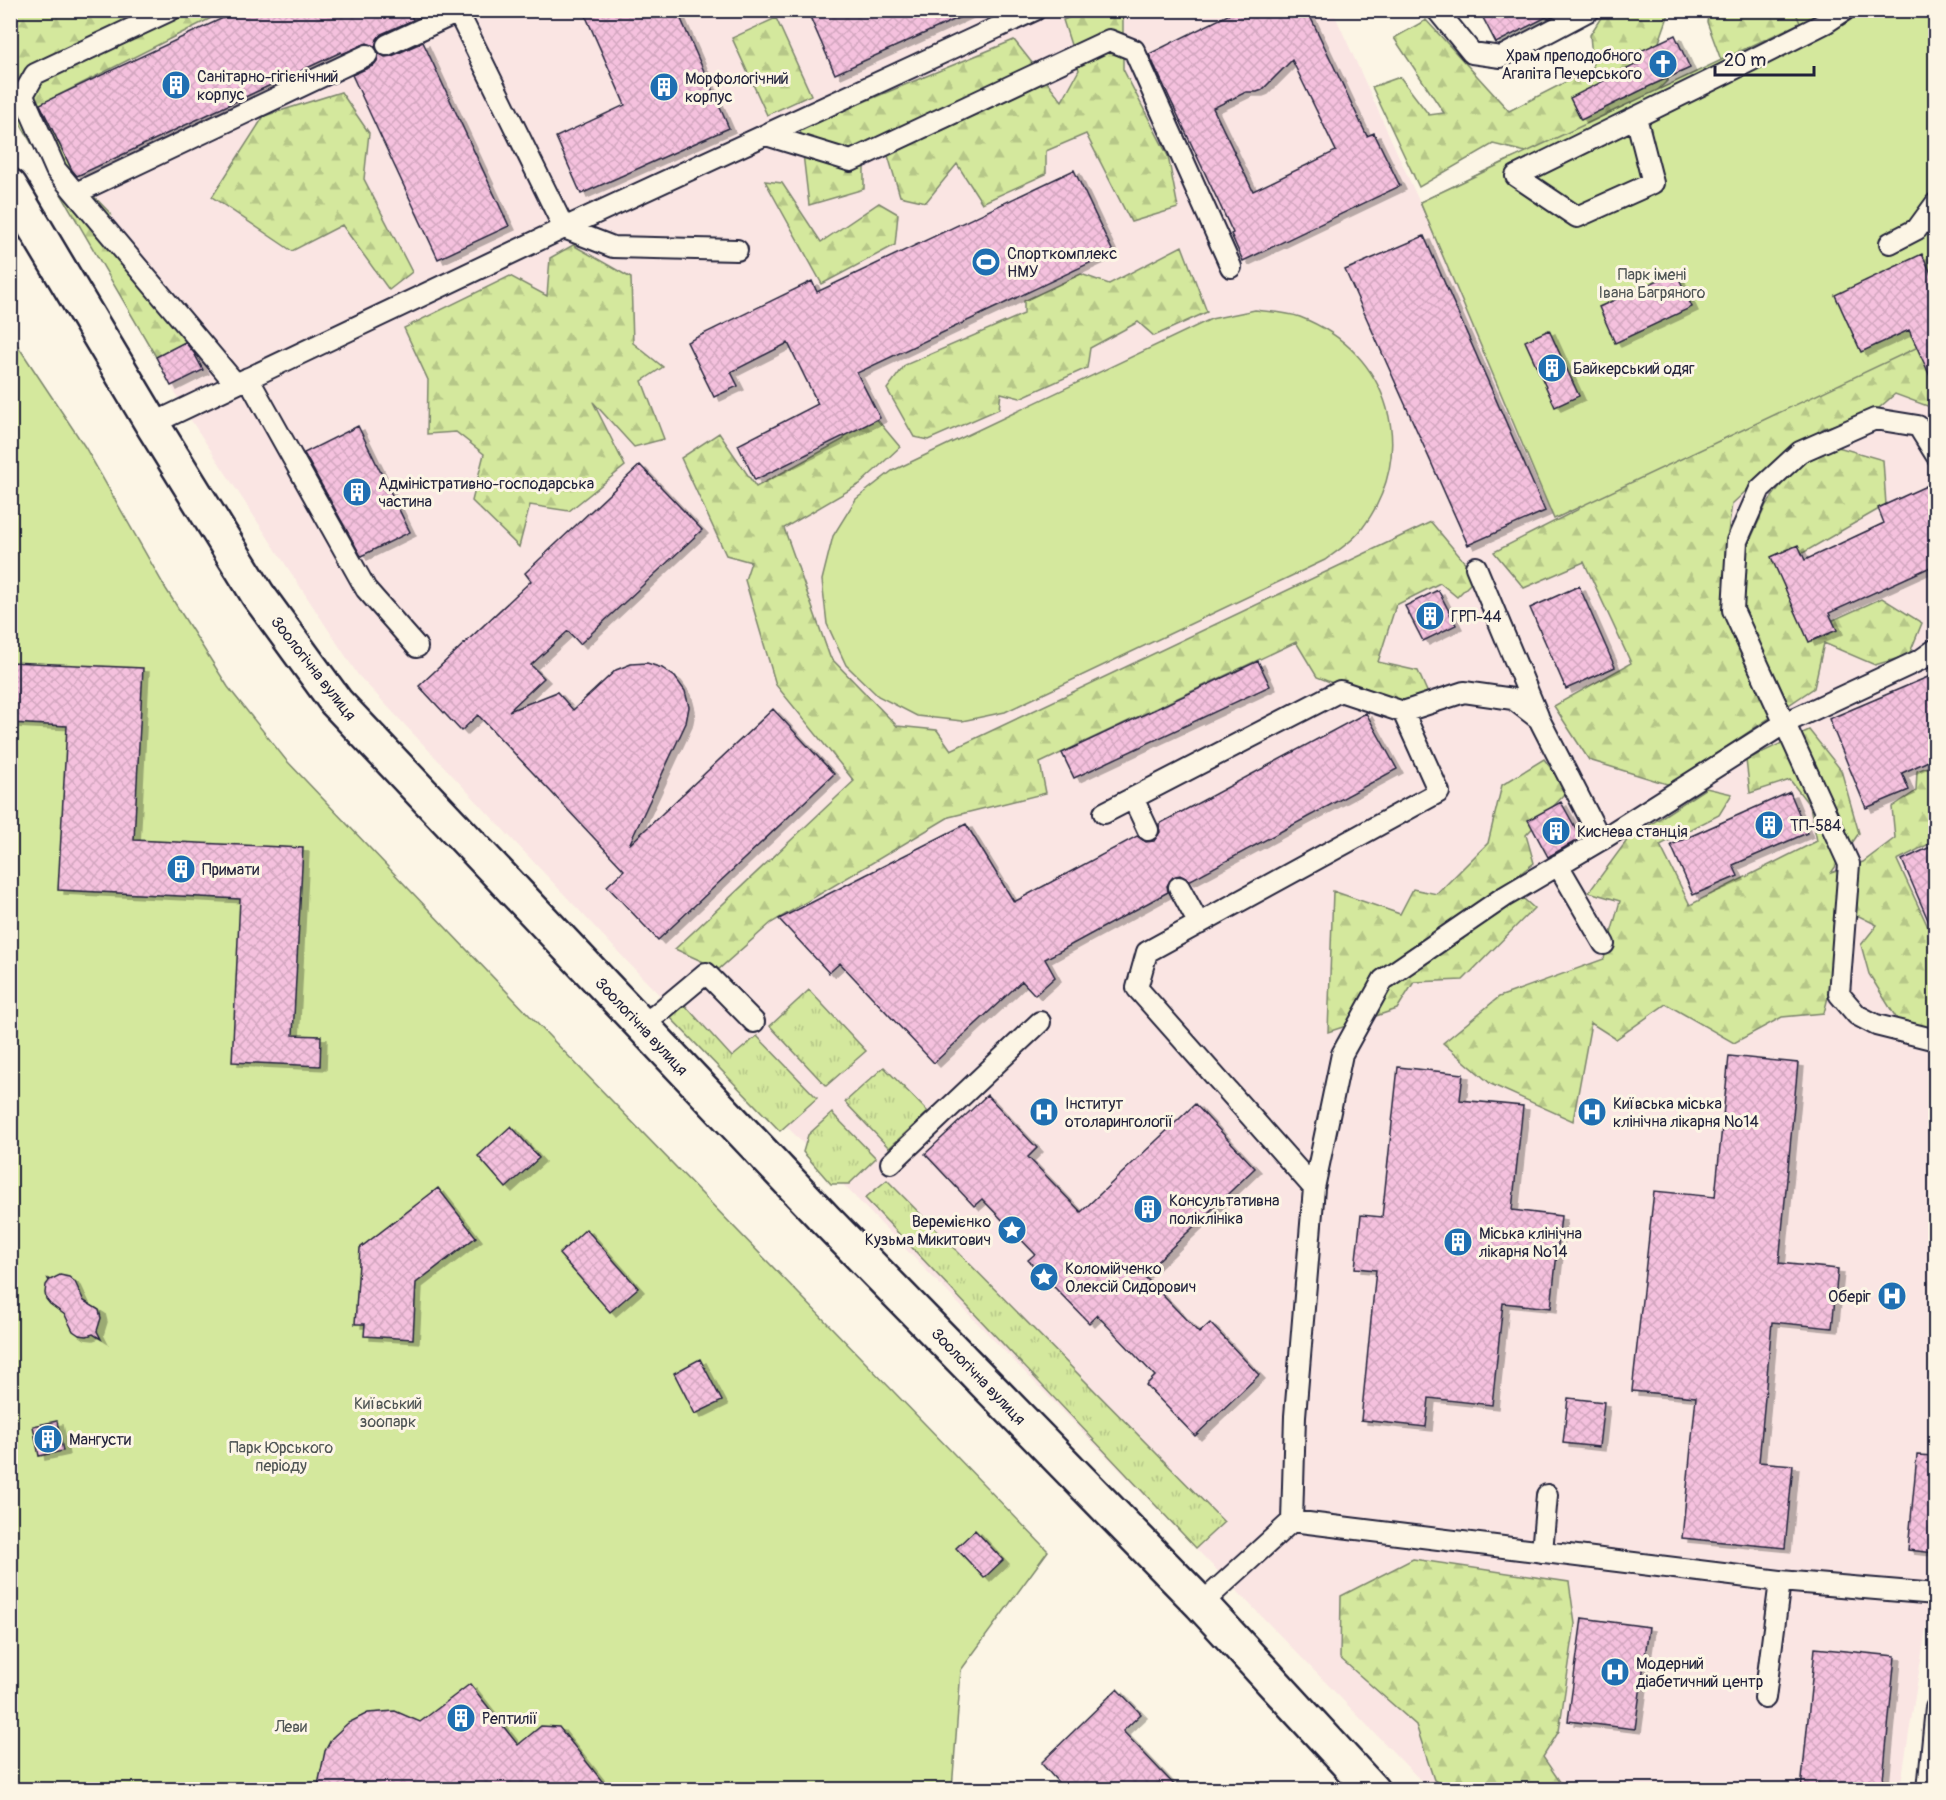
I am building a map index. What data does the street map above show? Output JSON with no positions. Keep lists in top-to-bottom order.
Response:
{
  "streets": {
    "street": ["Зоологічна вулиця"]
  },
  "parks": [
    "Парк імені Івана Багряного",
    "Київський зоопарк",
    "Парк Юрського періоду",
    "Леви"
  ],
  "places": {
    "church": ["Храм преподобного Агапіта Печерського"],
    "building": [
      "Санітарно-гігієнічний корпус",
      "Морфологічний корпус",
      "Байкерський одяг",
      "Адміністративно-господарська частина",
      "ГРП-44",
      "ТП-584",
      "Киснева станція",
      "Примати",
      "Консультативна поліклініка",
      "Міська клінічна лікарня №14",
      "Мангусти",
      "Рептилії"
    ],
    "sports": ["Спорткомплекс НМУ"],
    "hospital": [
      "Інститут отоларингології",
      "Київська міська клінічна лікарня №14",
      "Оберіг",
      "Модерний діабетичний центр"
    ],
    "place": ["Веремієнко Кузьма Микитович", "Коломійченко Олексій Сидорович"]
  },
  "scale_bar": "20 m"
}
